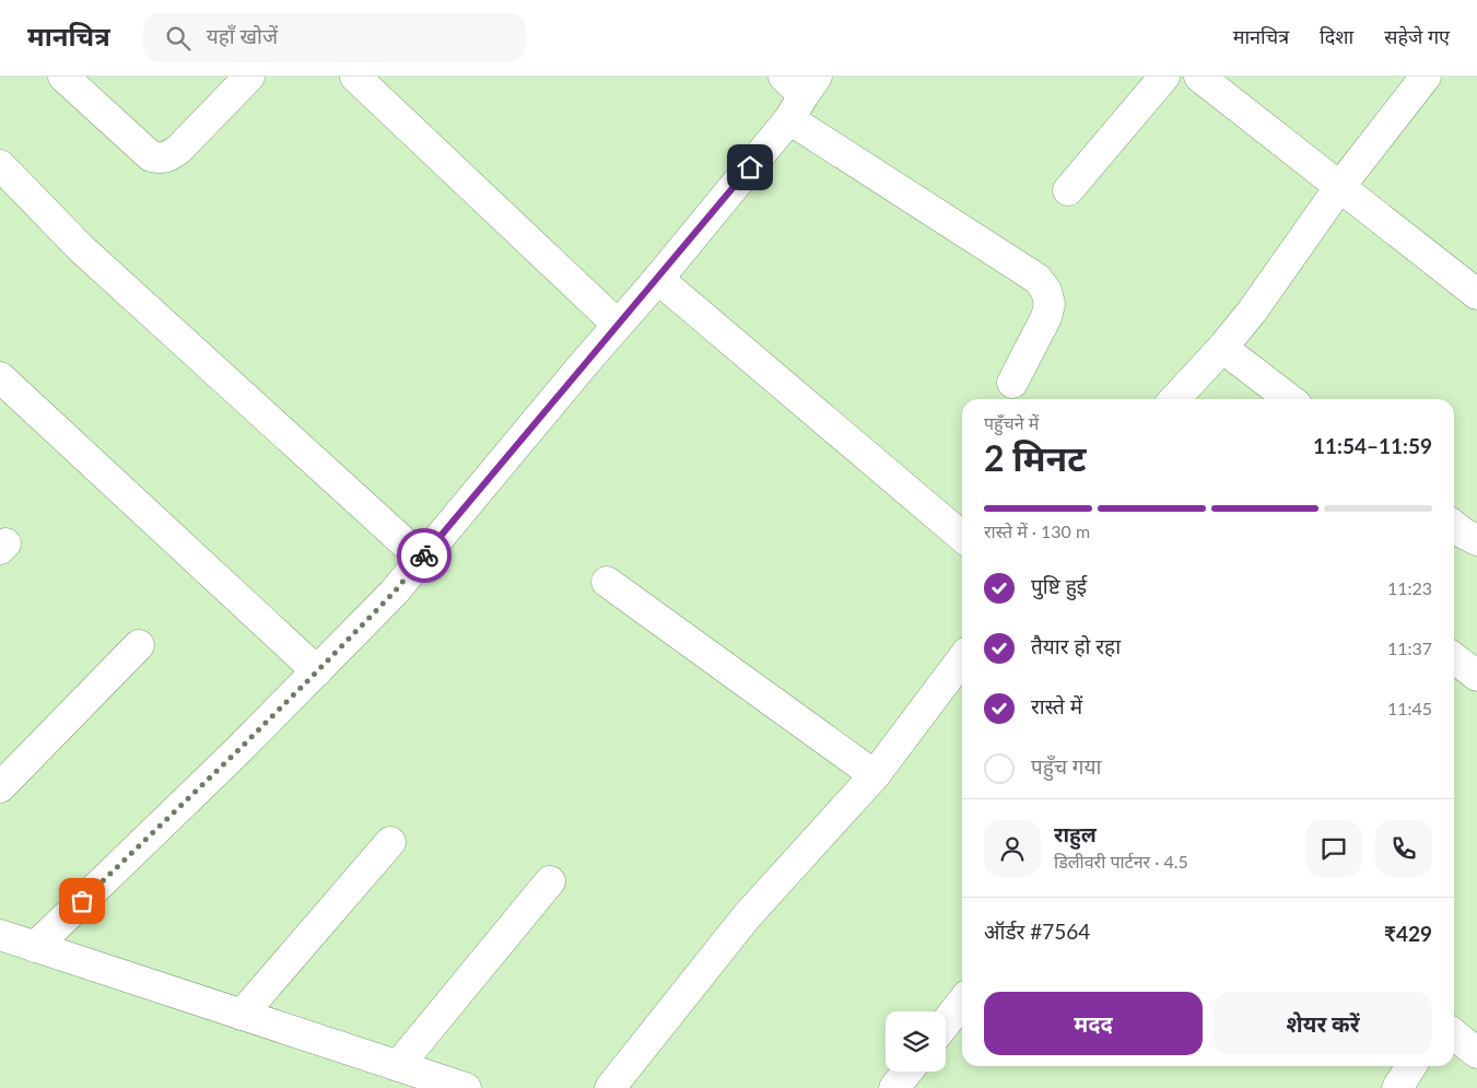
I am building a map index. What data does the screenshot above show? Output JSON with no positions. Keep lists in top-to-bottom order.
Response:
{
  "page": {
    "header": "मानचित्र",
    "search": "यहाँ खोजें",
    "nav": ["मानचित्र", "दिशा", "सहेजे गए"],
    "heading": ["2 मिनट", "पहुँचने में", "11:54–11:59"],
    "panel": [
      "राहुल",
      "डिलीवरी पार्टनर · 4.5",
      "ऑर्डर #7564",
      "₹429"
    ],
    "bar": "रास्ते में · 130 m",
    "list": [
      ["पुष्टि हुई", "11:23"],
      ["तैयार हो रहा", "11:37"],
      ["रास्ते में", "11:45"],
      "पहुँच गया"
    ],
    "buttons": ["मदद", "शेयर करें"]
  }
}
